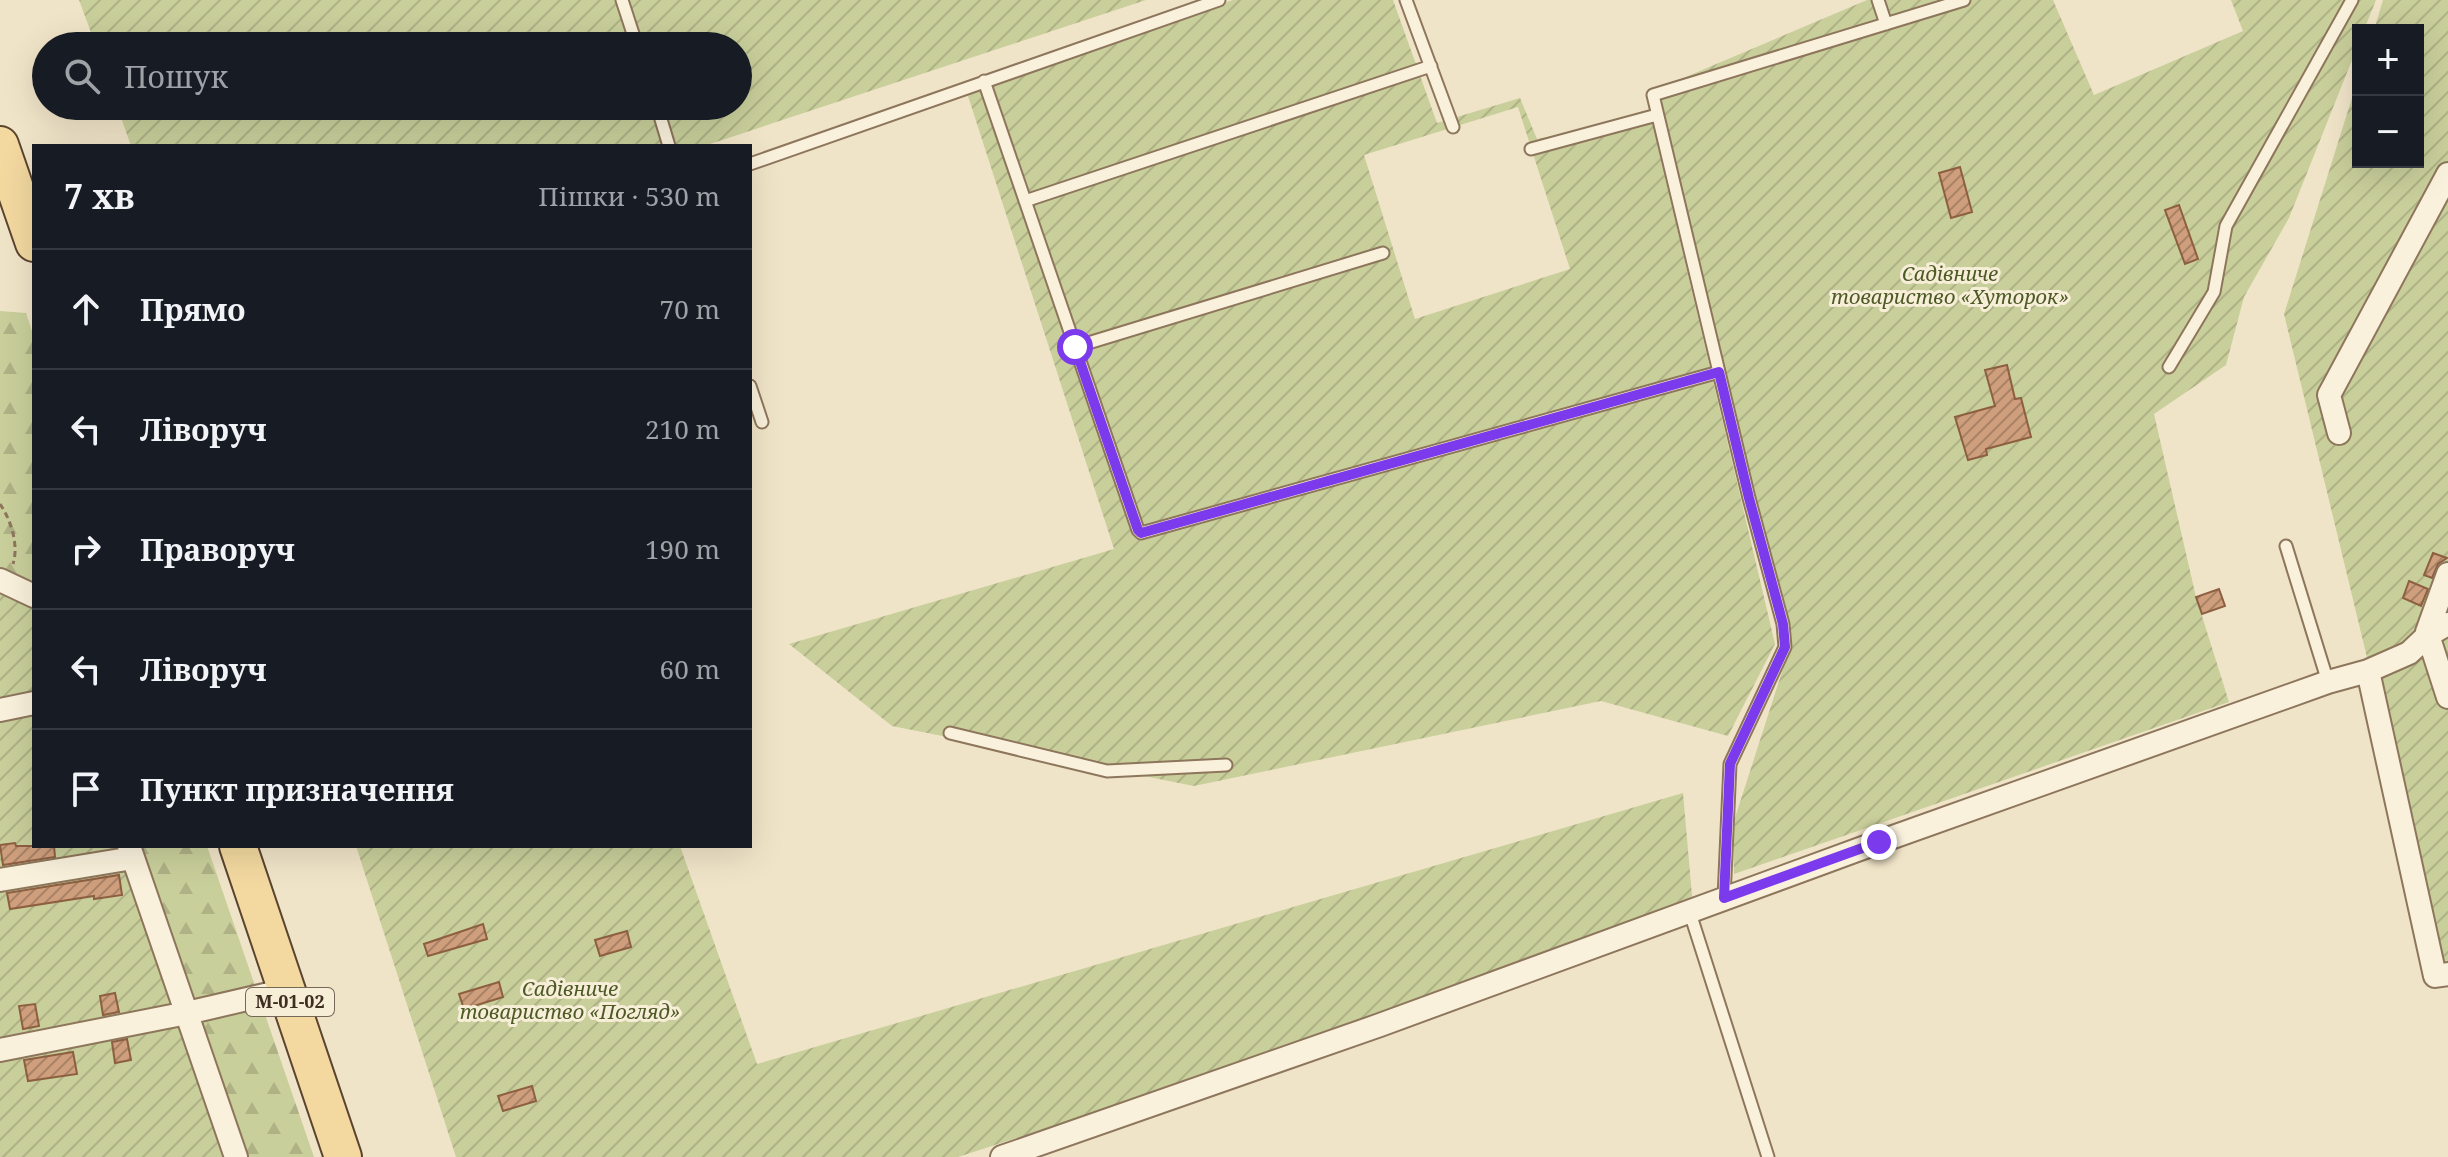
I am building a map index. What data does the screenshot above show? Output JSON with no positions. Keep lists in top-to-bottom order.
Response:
{
  "streets": {
    "main road": ["М-01-02"]
  },
  "parks": ["Садівниче товариство «Хуторок»", "Садівниче товариство «Погляд»"],
  "page": {
    "map_buttons": ["+", "−"],
    "search": "Пошук",
    "heading": ["7 хв", "Пішки · 530 m"],
    "list": [
      ["Прямо", "70 m"],
      ["Ліворуч", "210 m"],
      ["Праворуч", "190 m"],
      ["Ліворуч", "60 m"],
      "Пункт призначення"
    ]
  }
}
